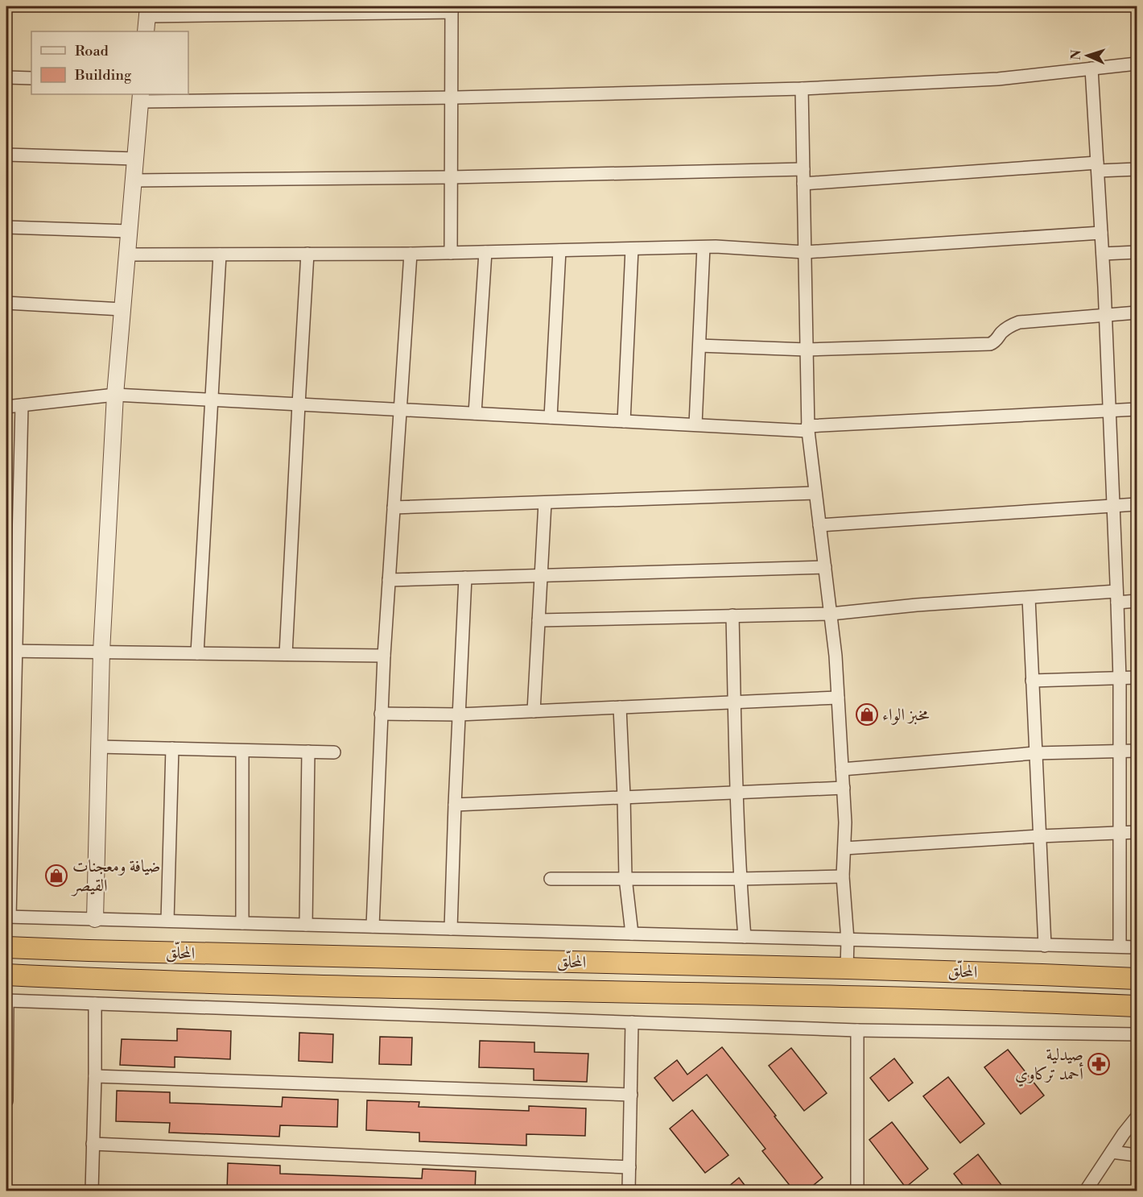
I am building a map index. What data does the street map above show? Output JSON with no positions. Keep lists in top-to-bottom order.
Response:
{
  "streets": {
    "highway": ["المحلّق"]
  },
  "places": {
    "shop": ["مخبز الواء", "ضيافة ومعجنات القيصر"],
    "pharmacy": ["صيدلية أحمد تركاوي"]
  },
  "legend": ["Road", "Building"],
  "north": "left"
}
